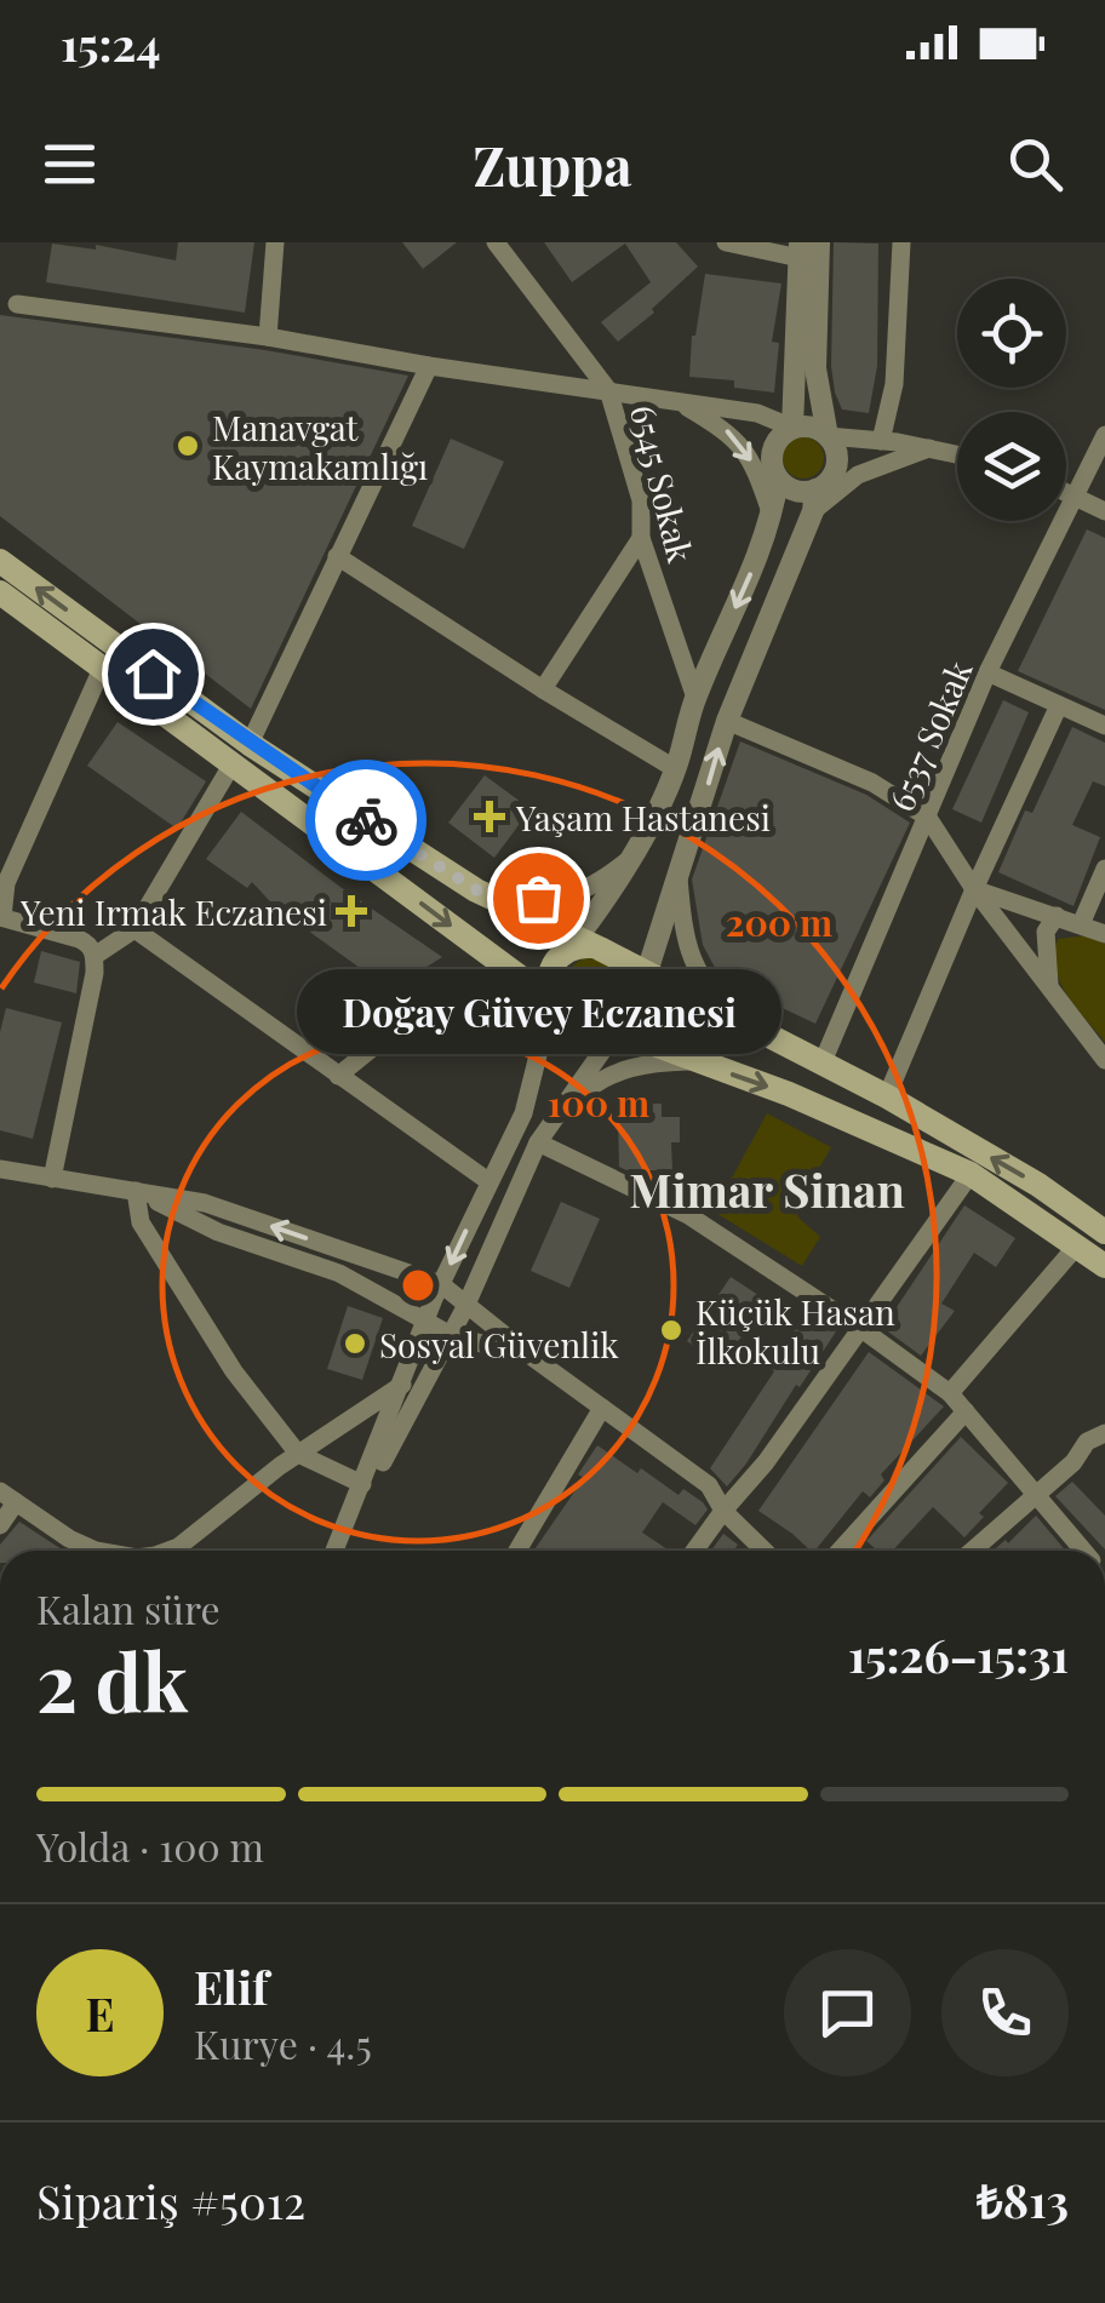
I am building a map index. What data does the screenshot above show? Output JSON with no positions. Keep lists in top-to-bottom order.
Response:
{
  "streets": {
    "street": ["6545 Sokak", "6537 Sokak"]
  },
  "districts": ["Mimar Sinan"],
  "places": {
    "other": [
      "Manavgat Kaymakamlığı",
      "Doğay Güvey Eczanesi",
      "Küçük Hasan İlkokulu",
      "Sosyal Güvenlik"
    ],
    "health": ["Yaşam Hastanesi", "Yeni Irmak Eczanesi"]
  },
  "page": {
    "status": "15:24",
    "header": "Zuppa",
    "bubble": "Doğay Güvey Eczanesi",
    "heading": ["2 dk", "Kalan süre", "15:26–15:31"],
    "panel": [
      "Elif",
      "Kurye · 4.5",
      "Sipariş #5012",
      "₺813"
    ],
    "bar": "Yolda · 100 m",
    "round": "E"
  },
  "rings": ["200 m", "100 m"]
}
